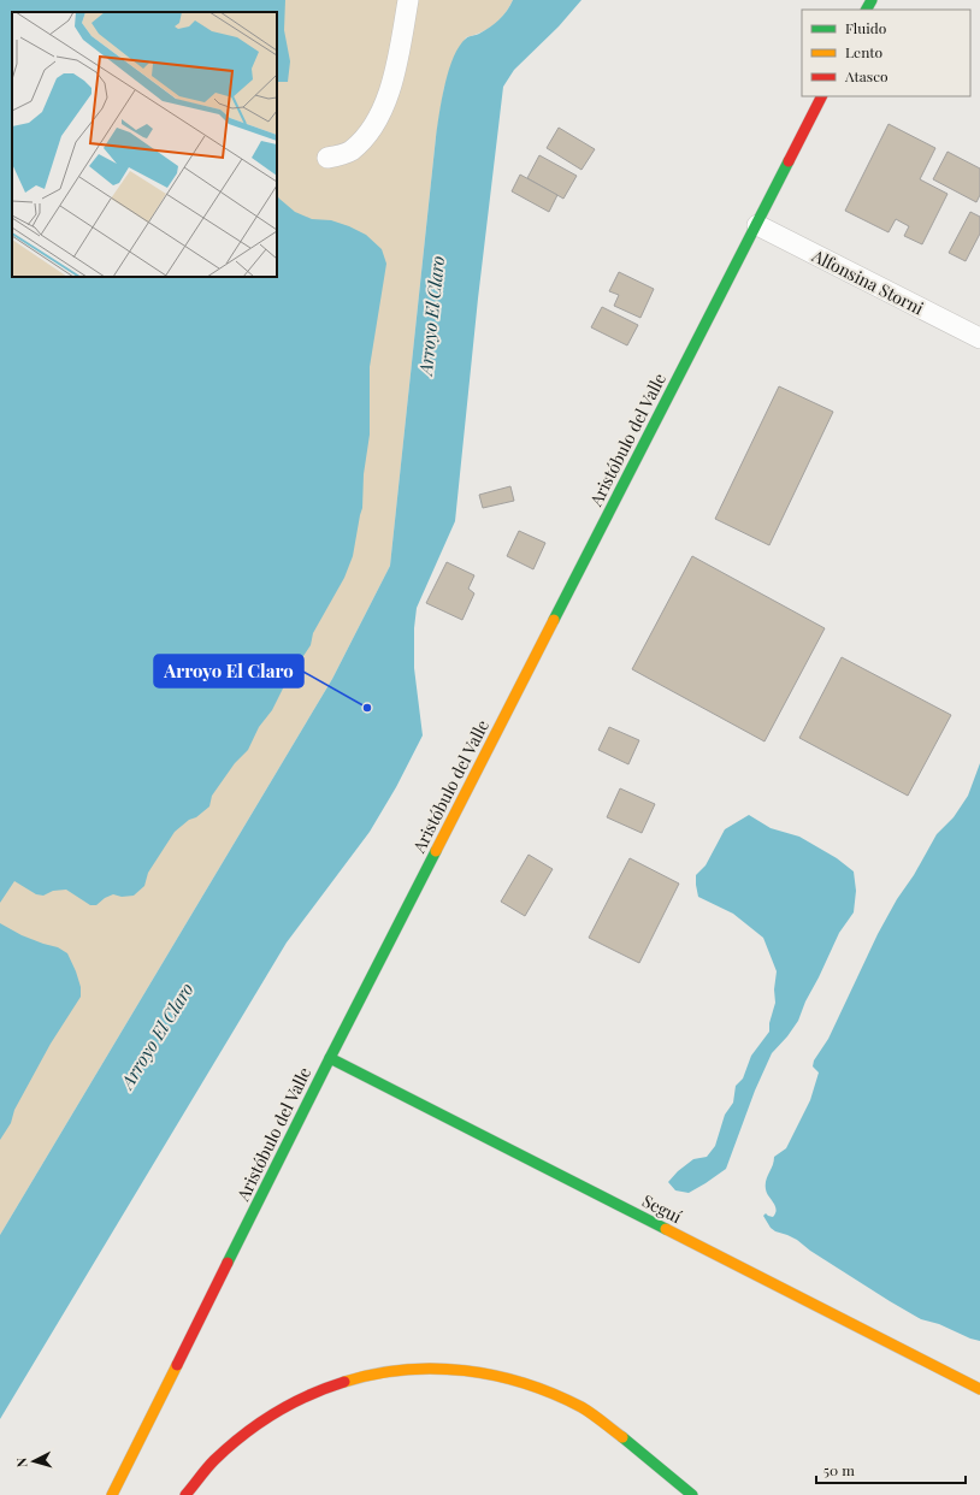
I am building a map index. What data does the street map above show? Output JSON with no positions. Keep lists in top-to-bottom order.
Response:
{
  "streets": {
    "street": ["Alfonsina Storni", "Aristóbulo del Valle", "Seguí"]
  },
  "crossings": [
    ["Alfonsina Storni", "Aristóbulo del Valle"],
    ["Aristóbulo del Valle", "Seguí"]
  ],
  "water": ["Arroyo El Claro"],
  "places": ["Arroyo El Claro"],
  "legend": ["Fluido", "Lento", "Atasco"],
  "scale_bar": "50 m",
  "north": "left"
}
